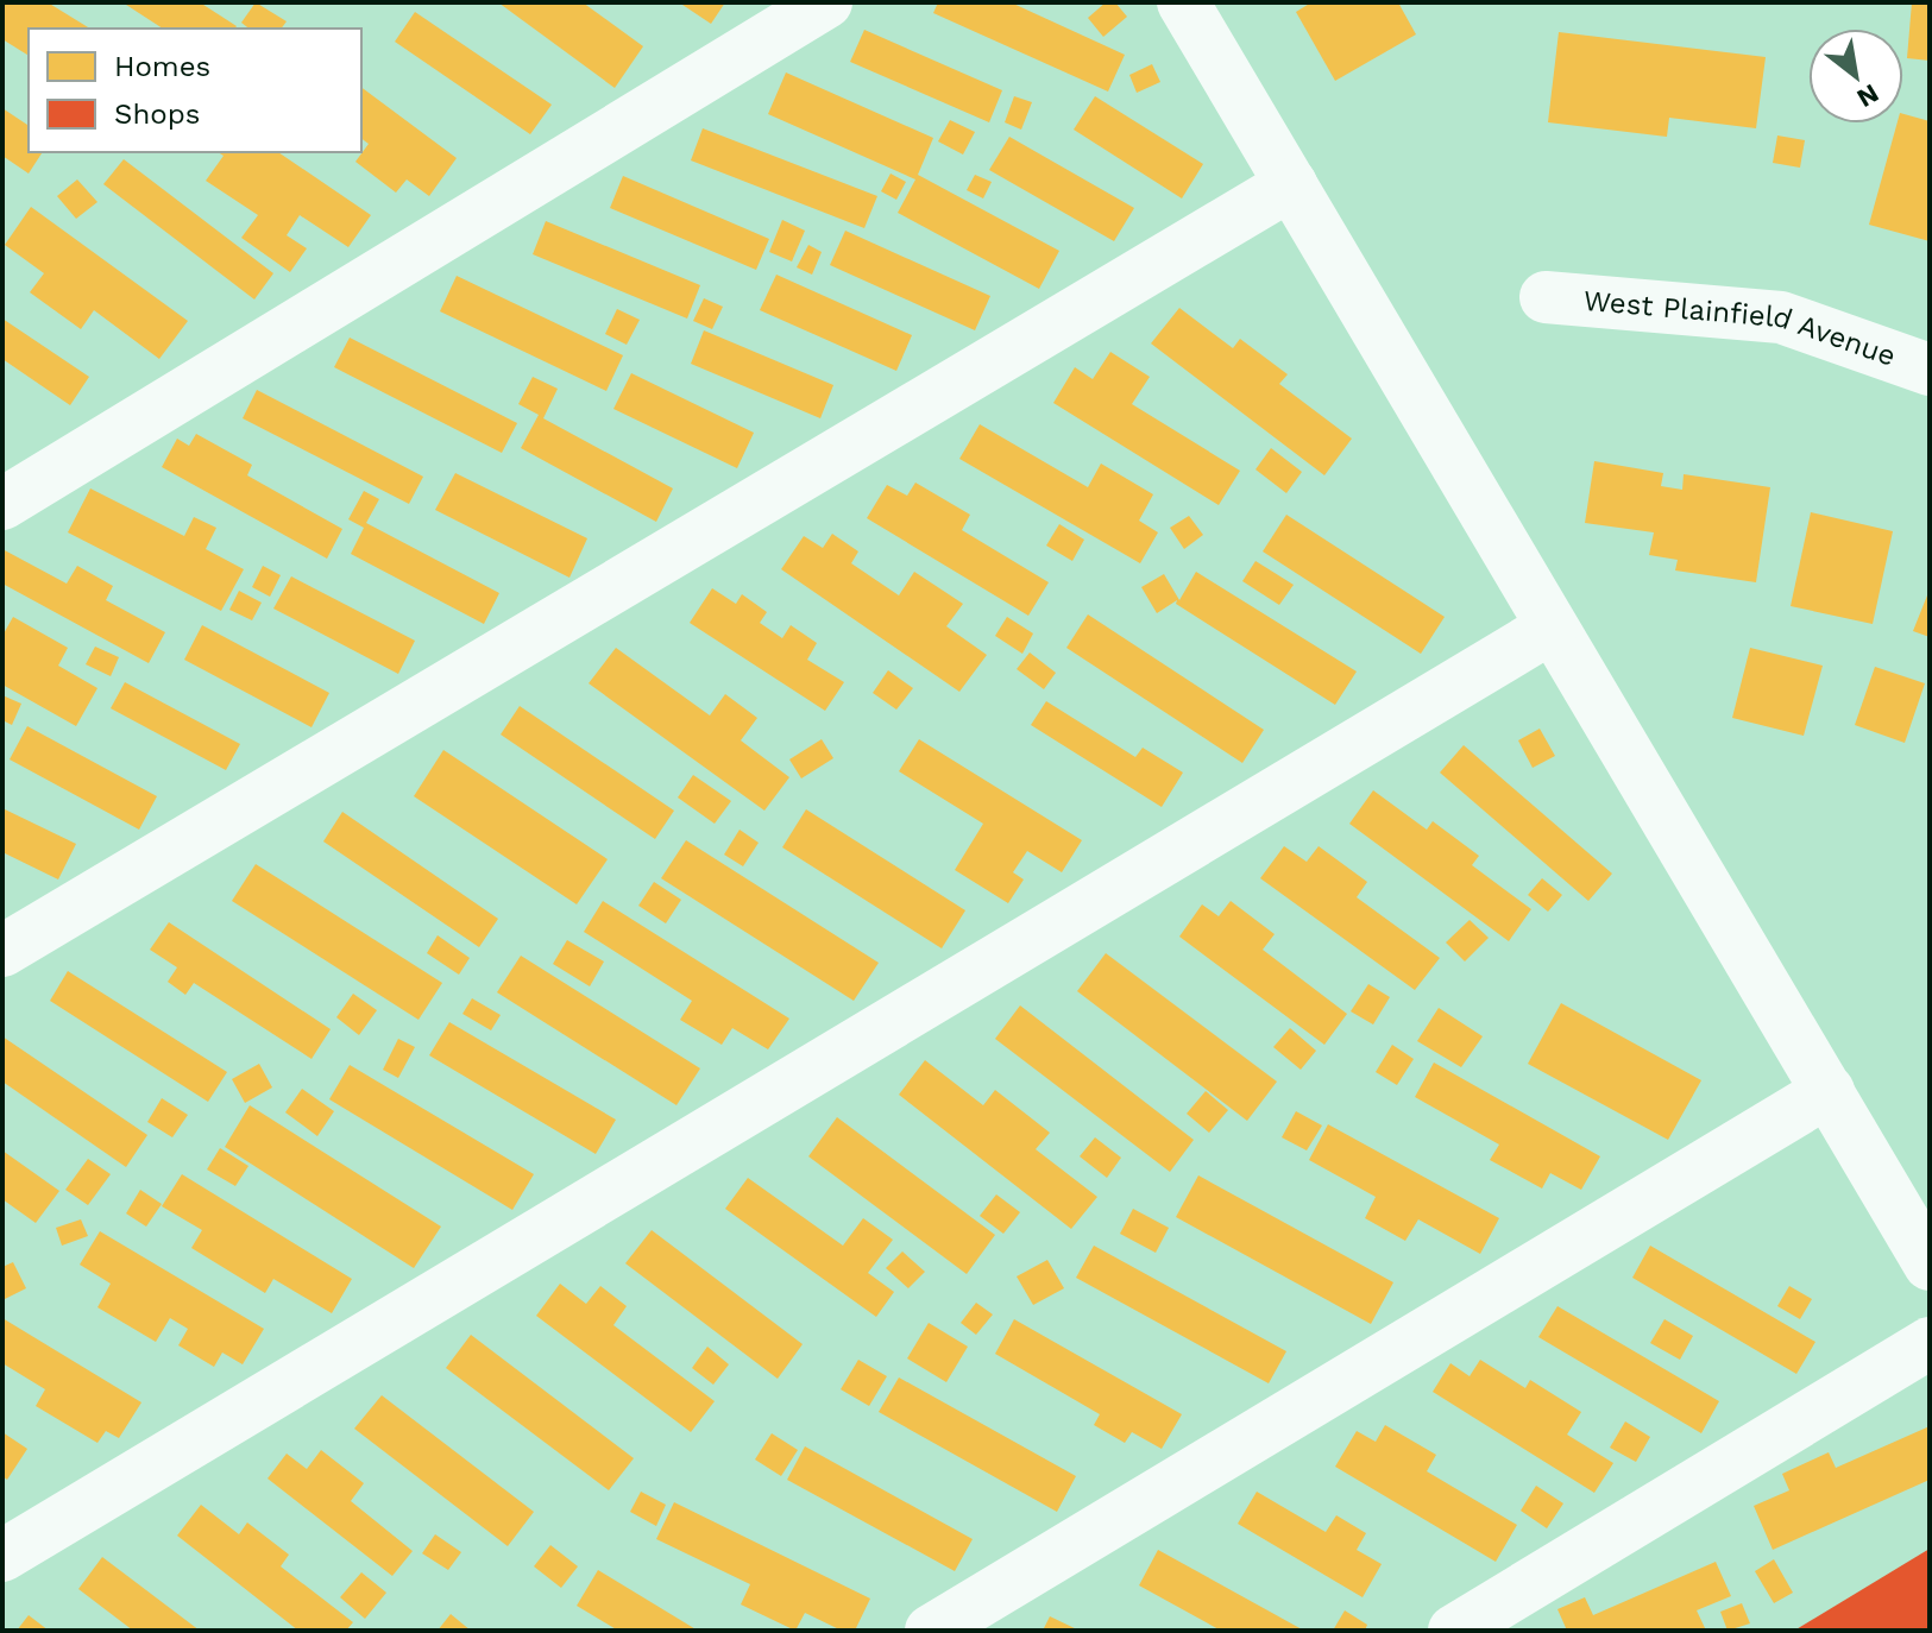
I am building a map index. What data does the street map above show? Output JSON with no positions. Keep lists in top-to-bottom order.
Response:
{
  "streets": {
    "street": ["West Plainfield Avenue"]
  },
  "legend": ["Homes", "Shops"],
  "north": "bottom right"
}
